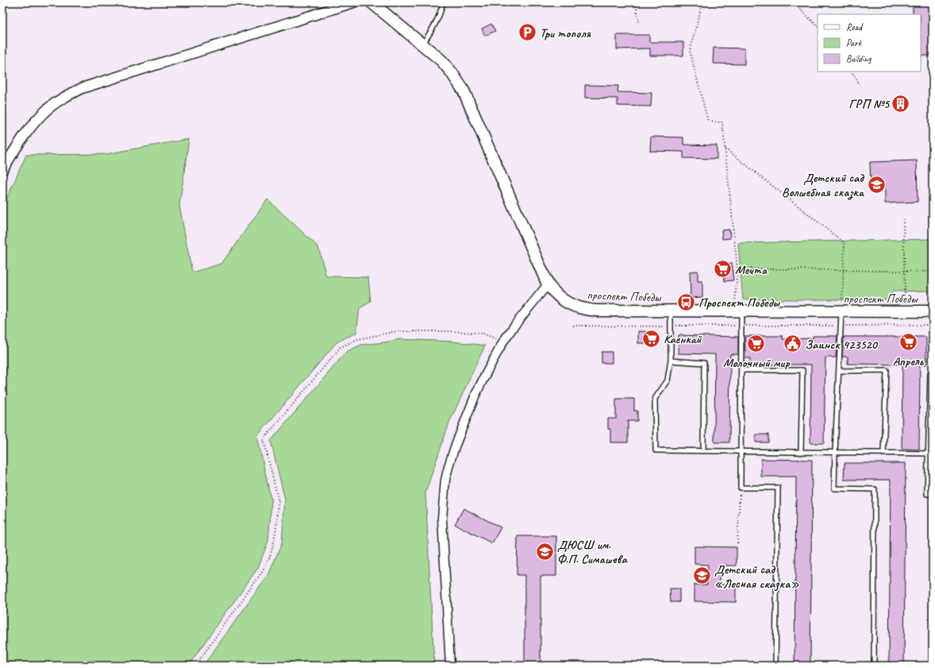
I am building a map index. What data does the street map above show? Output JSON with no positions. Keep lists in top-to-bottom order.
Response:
{
  "streets": {
    "main road": ["проспект Победы"]
  },
  "places": {
    "parking": ["Три тополя"],
    "building": ["ГРП №5"],
    "school or university": ["Детский сад Волшебная сказка", "ДЮСШ им. Ф.П. Симашева", "Детский сад «Лесная сказка»"],
    "supermarket": [
      "Мечта",
      "Каенкай",
      "Апрель",
      "Молочный мир"
    ],
    "bus stop": ["Проспект Победы"],
    "public building": ["Заинск 423520"]
  },
  "legend": ["Road", "Park", "Building"]
}
